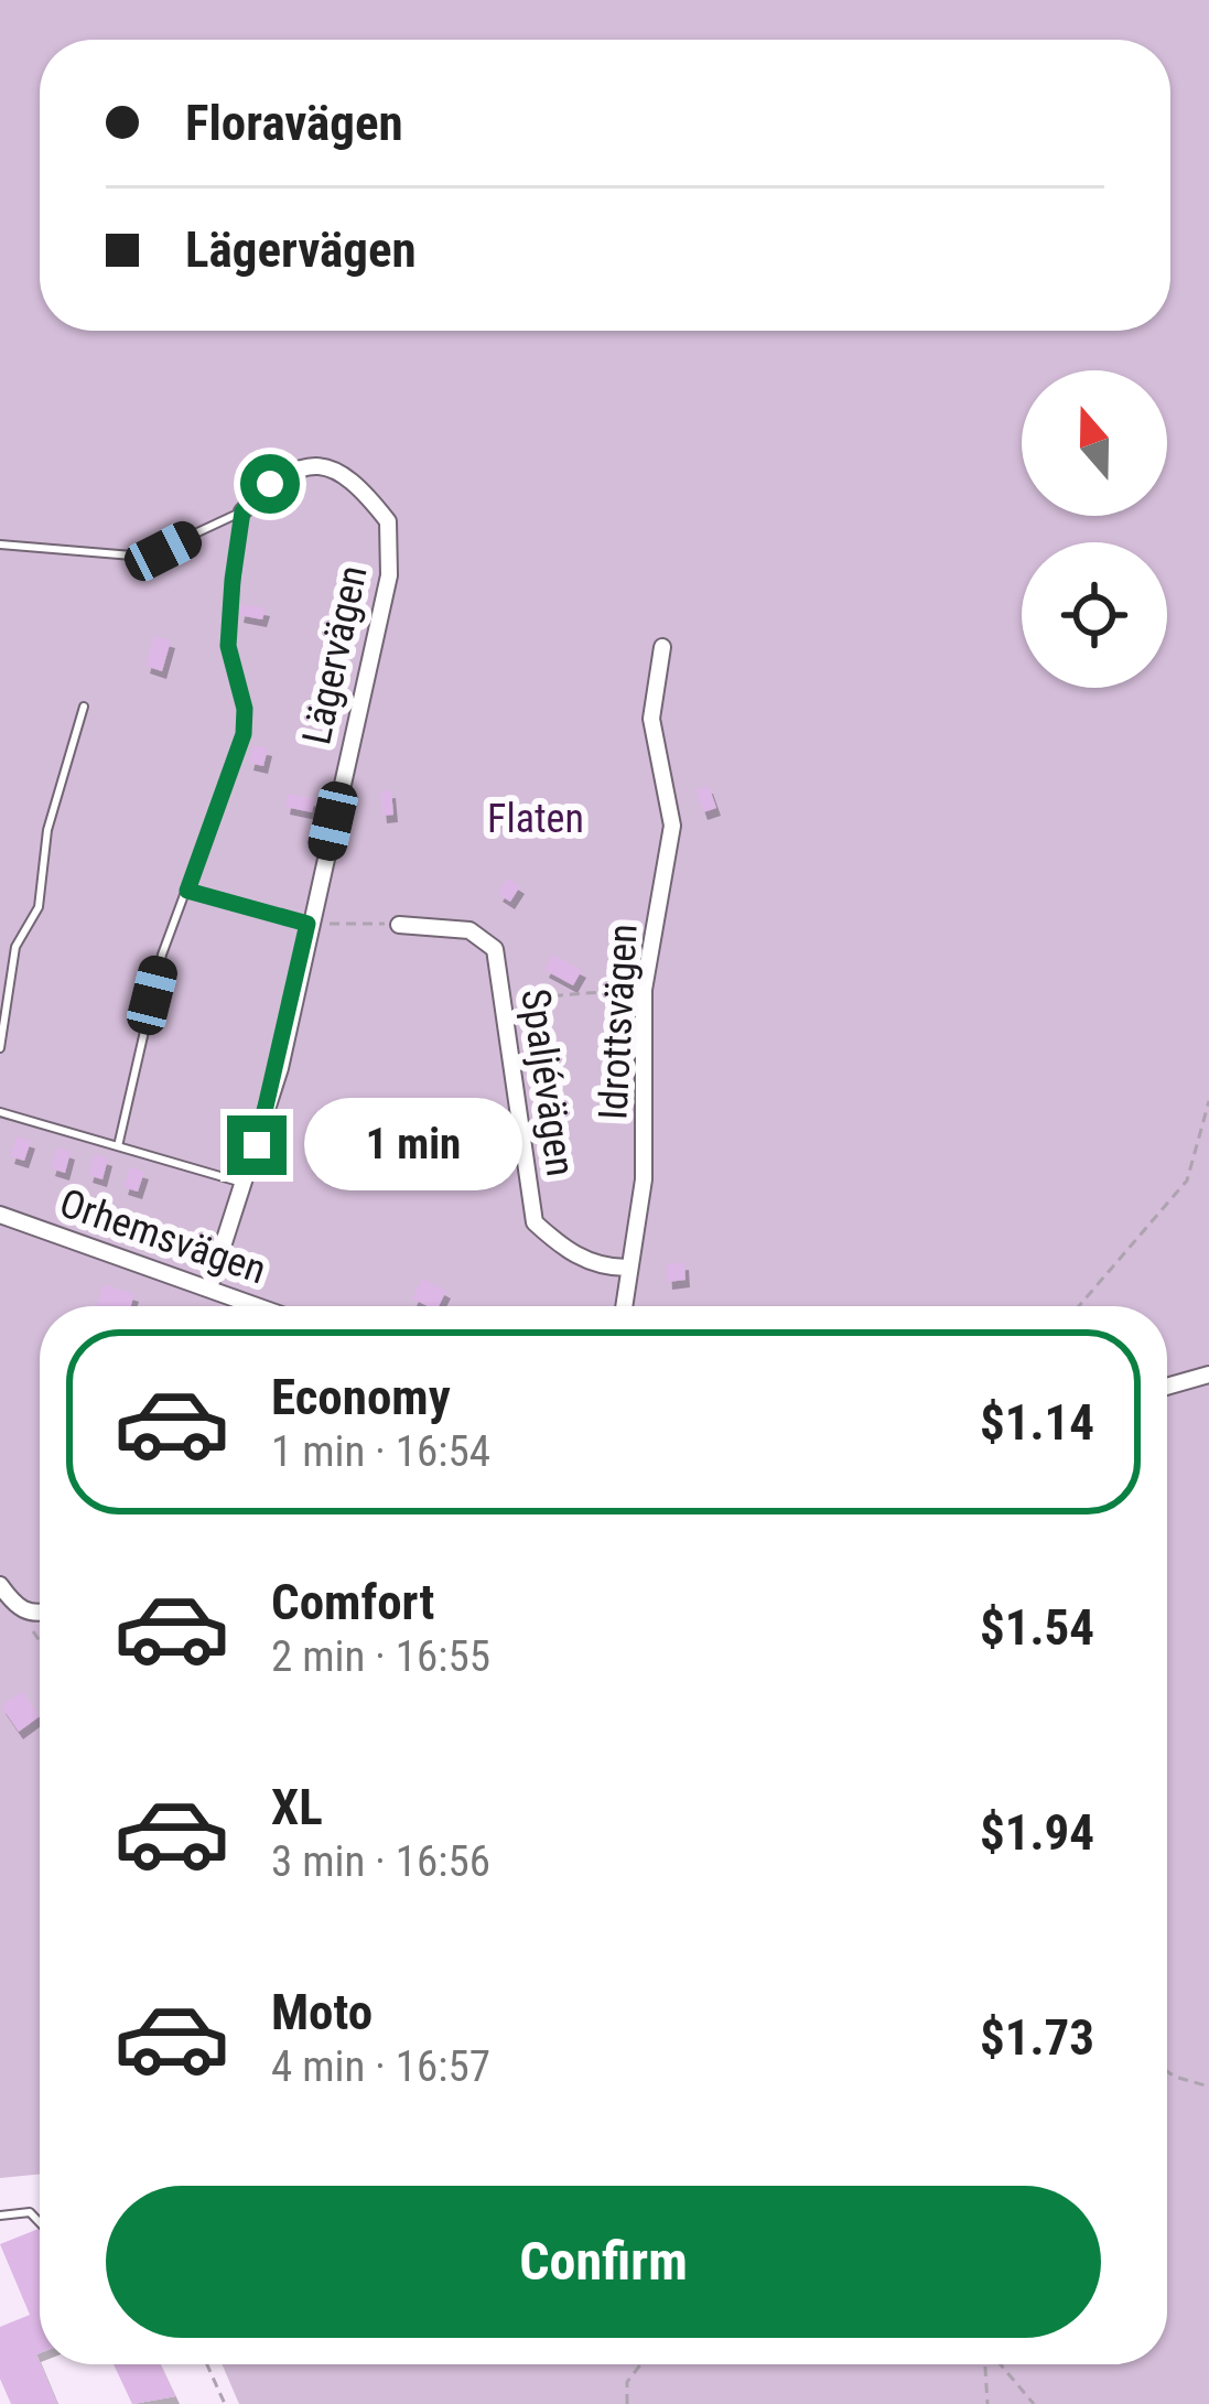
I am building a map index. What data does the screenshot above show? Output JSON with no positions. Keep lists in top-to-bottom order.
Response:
{
  "streets": {
    "street": [
      "Lägervägen",
      "Idrottsvägen",
      "Spaljévägen",
      "Orhemsvägen"
    ]
  },
  "crossings": [
    ["Lägervägen", "Orhemsvägen"],
    ["Idrottsvägen", "Spaljévägen"]
  ],
  "parks": ["Flaten"],
  "north": "top",
  "page": {
    "banner": ["Floravägen", "Lägervägen"],
    "bubble": "1 min",
    "list": [
      {
        "name": "Economy",
        "note": "1 min · 16:54",
        "value": "$1.14"
      },
      {
        "name": "Comfort",
        "note": "2 min · 16:55",
        "value": "$1.54"
      },
      {
        "name": "XL",
        "note": "3 min · 16:56",
        "value": "$1.94"
      },
      {
        "name": "Moto",
        "note": "4 min · 16:57",
        "value": "$1.73"
      }
    ],
    "buttons": "Confirm"
  }
}
